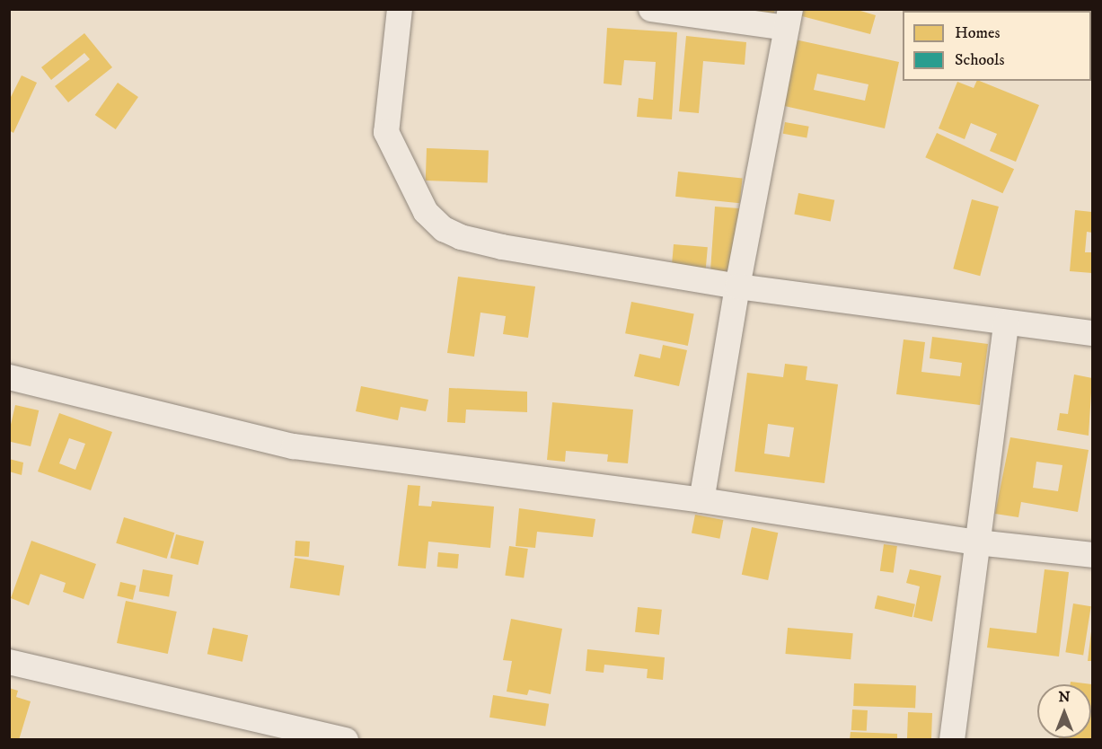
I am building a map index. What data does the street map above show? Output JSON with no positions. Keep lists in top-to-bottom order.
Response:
{
  "legend": ["Homes", "Schools"],
  "north": "top"
}
